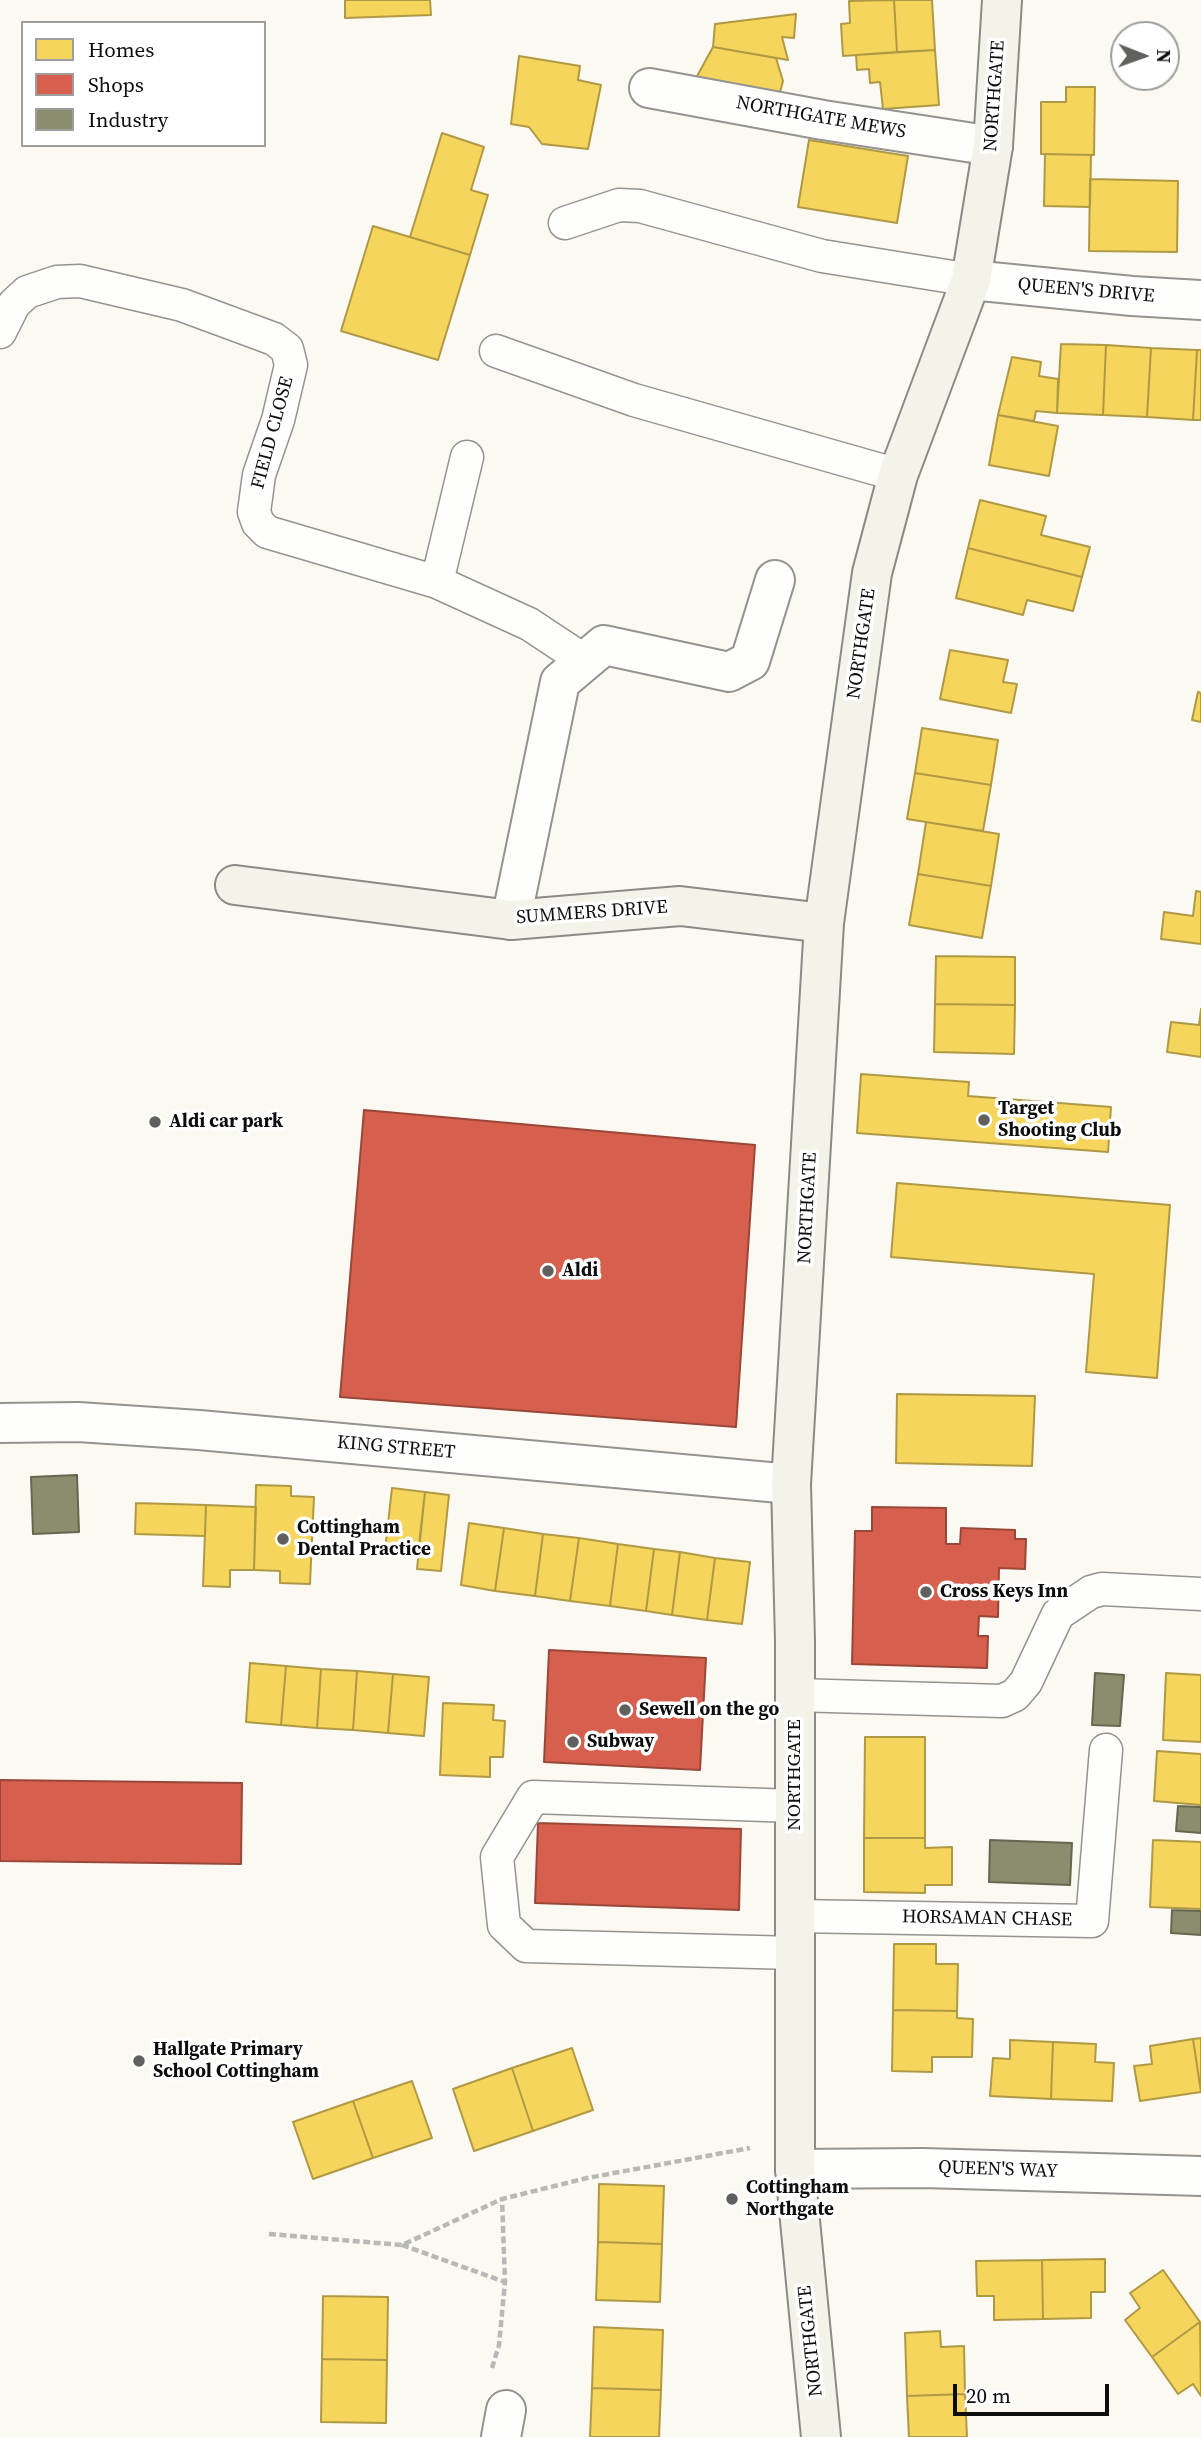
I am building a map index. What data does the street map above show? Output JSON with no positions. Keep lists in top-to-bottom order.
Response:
{
  "streets": {
    "street": [
      "NORTHGATE",
      "NORTHGATE MEWS",
      "QUEEN'S DRIVE",
      "SUMMERS DRIVE",
      "KING STREET",
      "QUEEN'S WAY"
    ],
    "lane": ["FIELD CLOSE", "HORSAMAN CHASE"]
  },
  "crossings": [
    ["NORTHGATE", "NORTHGATE MEWS"],
    ["NORTHGATE", "QUEEN'S DRIVE"],
    ["NORTHGATE", "SUMMERS DRIVE"],
    ["NORTHGATE", "KING STREET"],
    ["NORTHGATE", "HORSAMAN CHASE"],
    ["NORTHGATE", "QUEEN'S WAY"]
  ],
  "places": [
    "Target Shooting Club",
    "Aldi car park",
    "Aldi",
    "Cottingham Dental Practice",
    "Cross Keys Inn",
    "Sewell on the go",
    "Subway",
    "Hallgate Primary School Cottingham",
    "Cottingham Northgate"
  ],
  "legend": ["Homes", "Shops", "Industry"],
  "scale_bar": "20 m",
  "north": "right"
}
